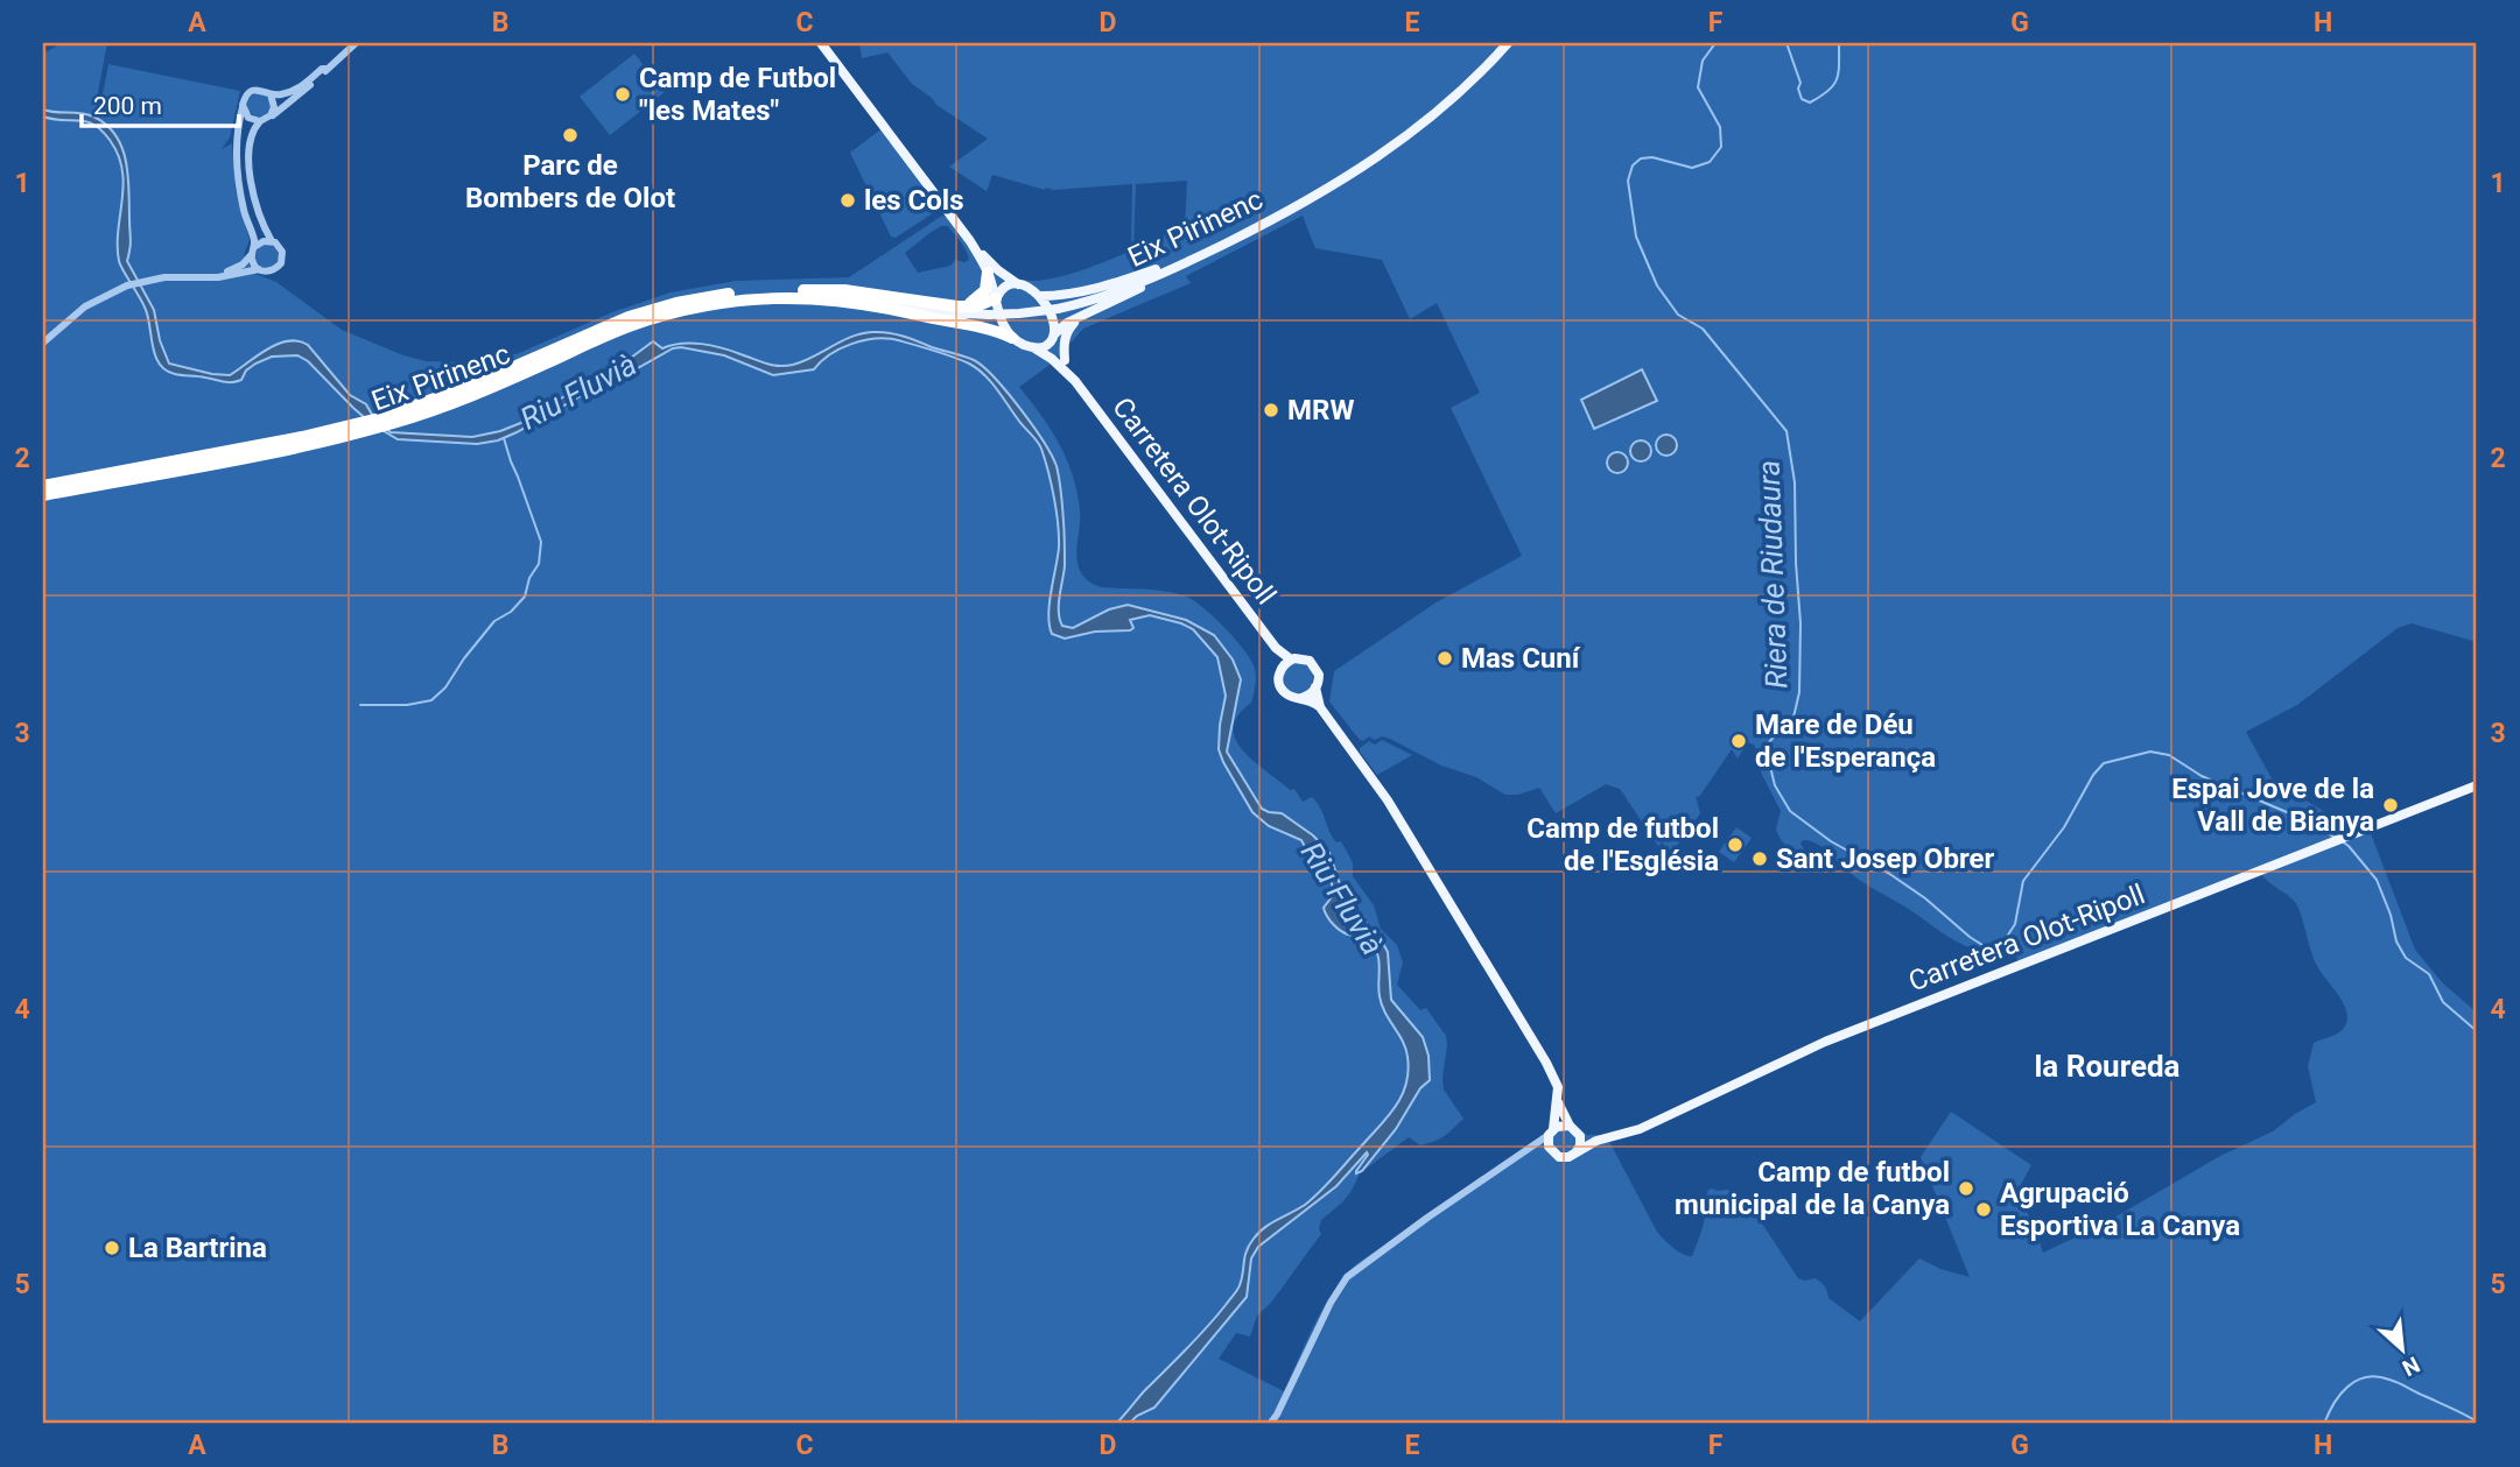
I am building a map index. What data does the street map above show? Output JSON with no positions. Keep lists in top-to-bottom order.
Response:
{
  "streets": {
    "highway": ["Eix Pirinenc"],
    "main road": ["Carretera Olot-Ripoll"]
  },
  "districts": ["la Roureda"],
  "water": ["Riu Fluvià", "Riera de Riudaura"],
  "places": [
    "Camp de Futbol \"les Mates\"",
    "Parc de Bombers de Olot",
    "les Cols",
    "MRW",
    "Mas Cuní",
    "Mare de Déu de l'Esperança",
    "Espai Jove de la Vall de Bianya",
    "Camp de futbol de l'Església",
    "Sant Josep Obrer",
    "Camp de futbol municipal de la Canya",
    "Agrupació Esportiva La Canya",
    "La Bartrina"
  ],
  "scale_bar": "200 m",
  "north": "bottom right",
  "grid": {
    "columns": [
      "A",
      "B",
      "C",
      "D",
      "E",
      "F",
      "G",
      "H"
    ],
    "rows": [
      "1",
      "2",
      "3",
      "4",
      "5"
    ]
  }
}
